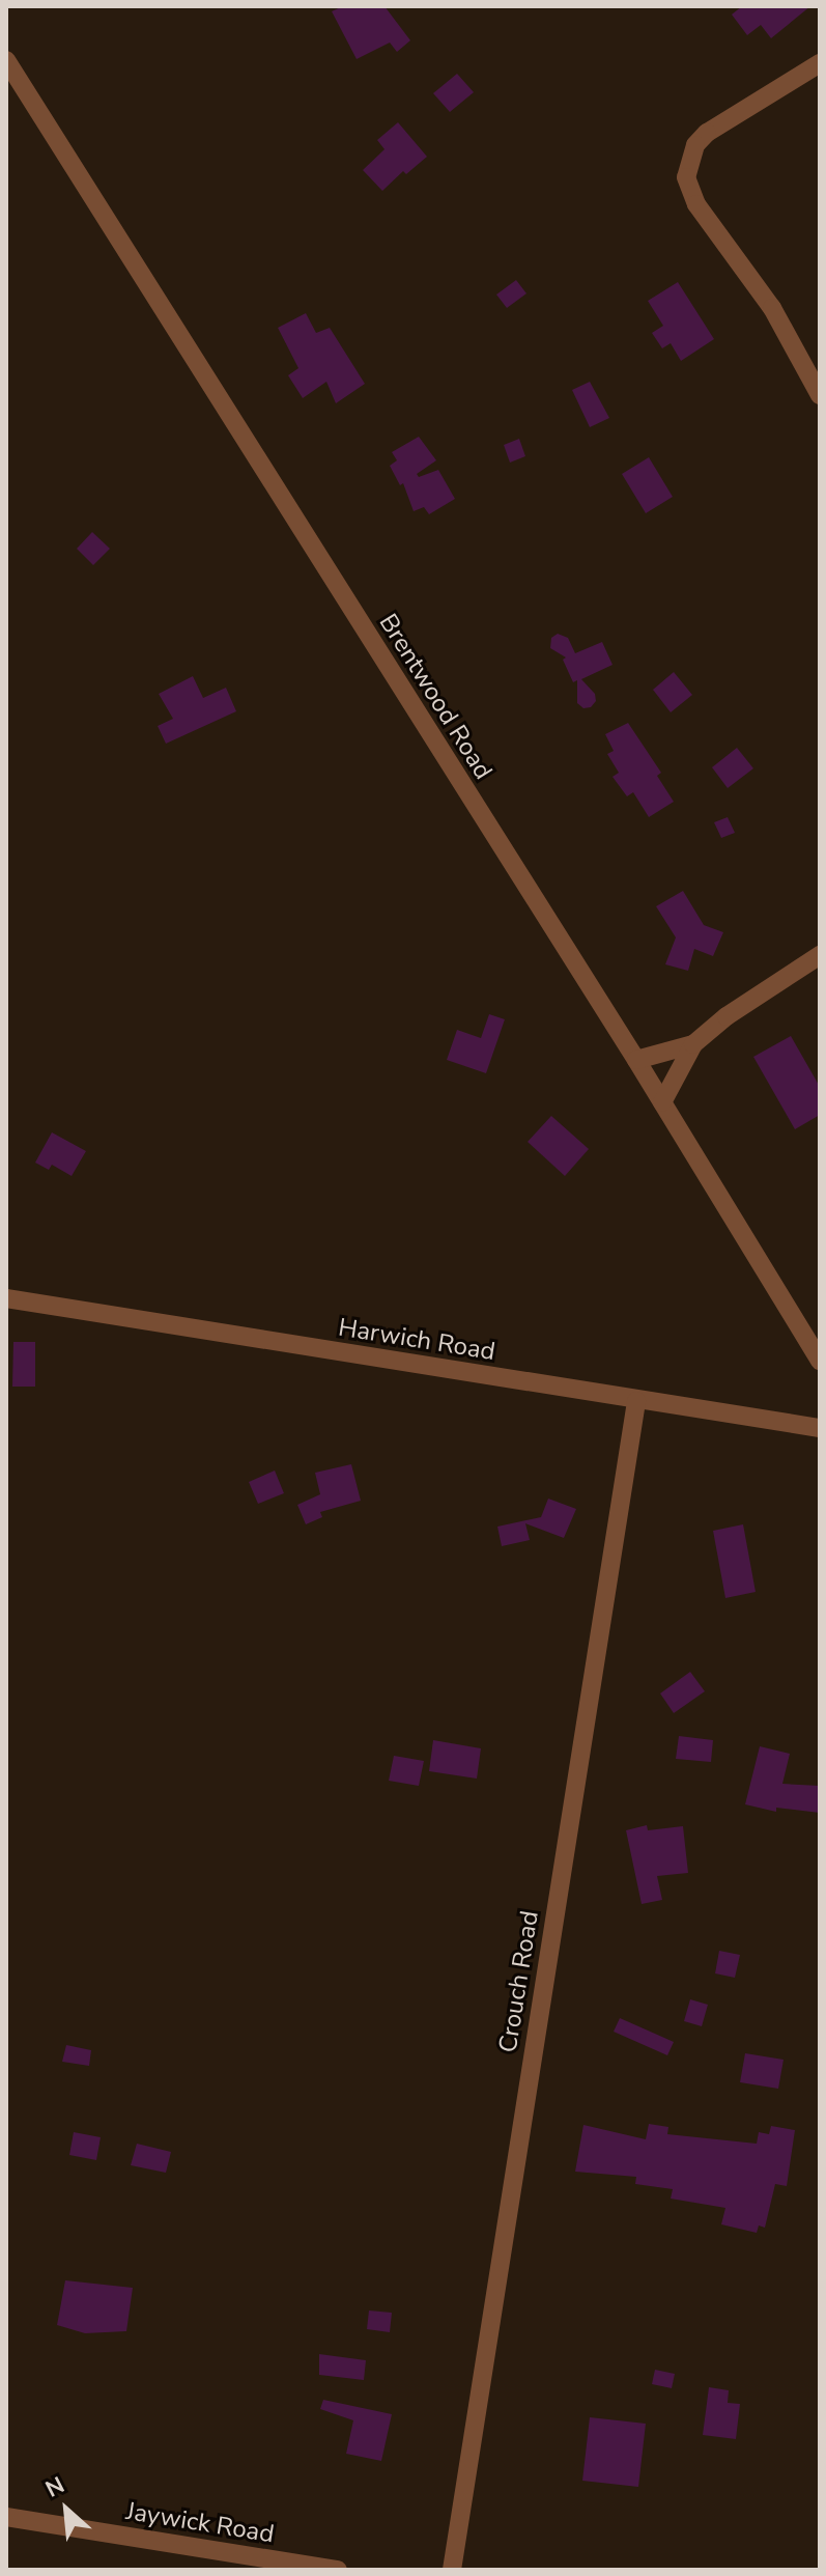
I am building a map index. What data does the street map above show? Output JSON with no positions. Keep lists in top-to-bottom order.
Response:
{
  "streets": {
    "street": [
      "Brentwood Road",
      "Harwich Road",
      "Crouch Road",
      "Jaywick Road"
    ]
  },
  "crossings": [
    ["Harwich Road", "Crouch Road"]
  ],
  "north": "top left"
}
